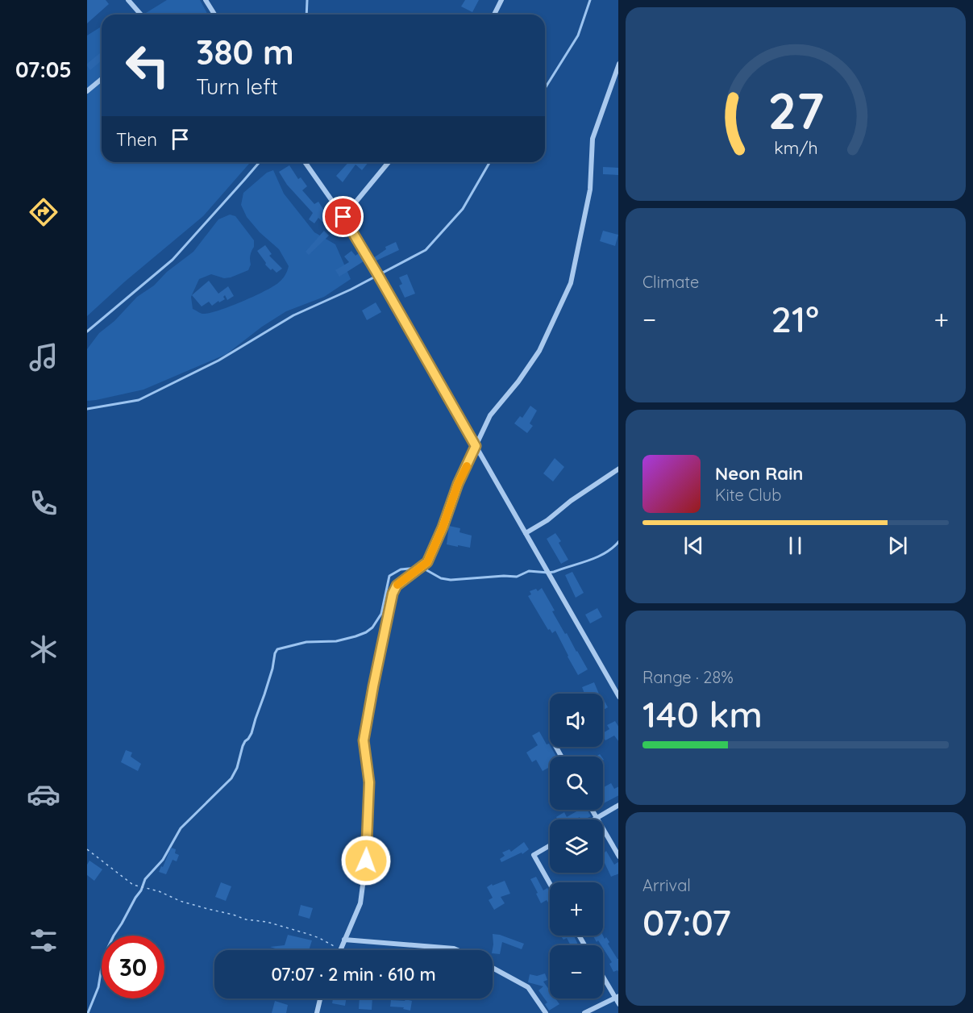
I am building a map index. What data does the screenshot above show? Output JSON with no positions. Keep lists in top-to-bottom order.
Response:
{
  "page": {
    "tabs": "07:05",
    "turn": ["380 m", "Turn left"],
    "then": "Then",
    "tile": [
      "Climate",
      ["Range · 28%", "140 km"],
      ["Arrival", "07:07"]
    ],
    "heat": ["−", "21°", "+"],
    "song": ["Neon Rain", "Kite Club"],
    "map_buttons": ["+", "−"],
    "limit": "30",
    "trip": "07:07 · 2 min · 610 m",
    "gauge": ["27", "km/h"]
  }
}
